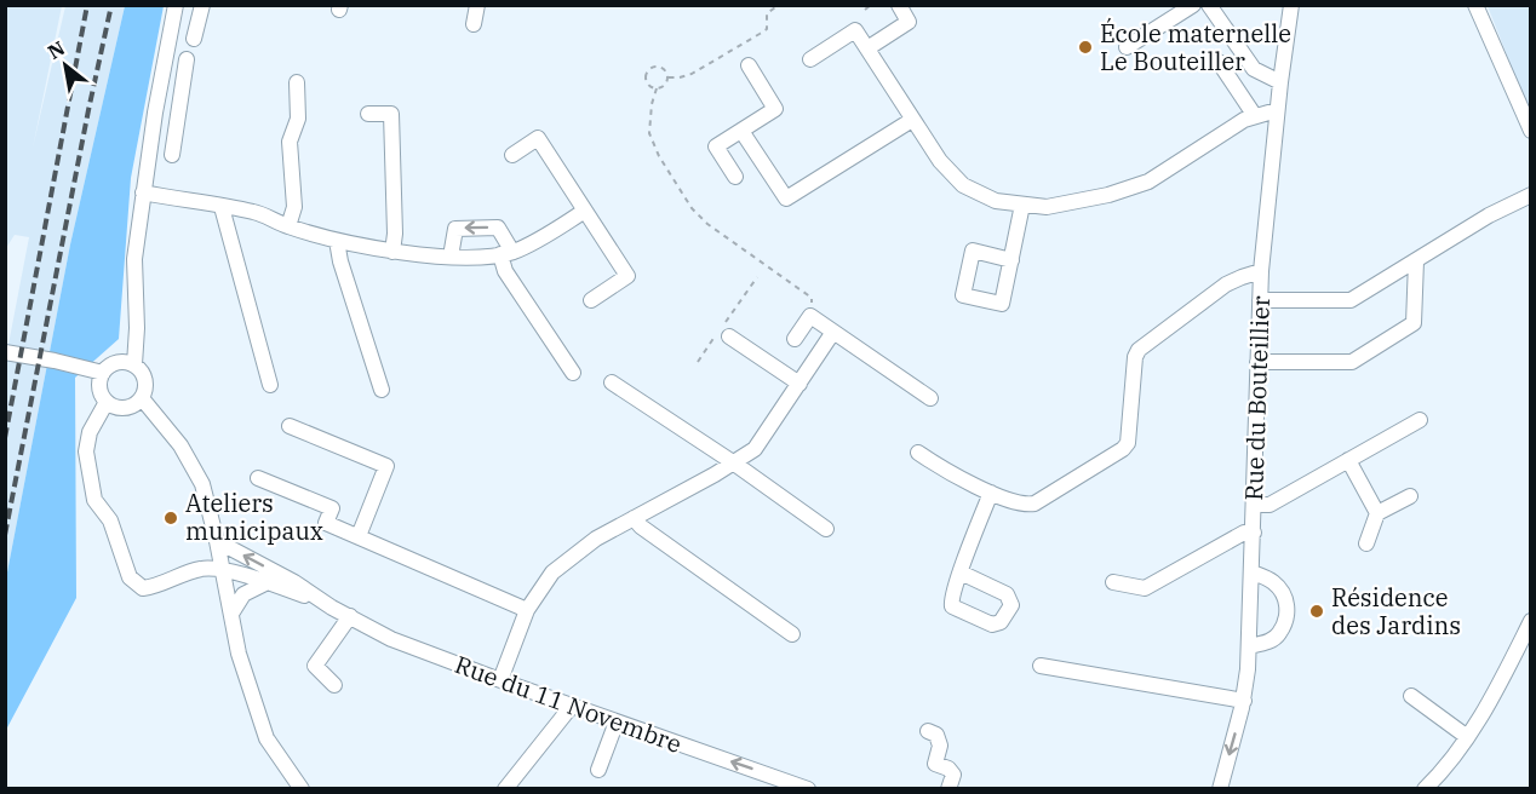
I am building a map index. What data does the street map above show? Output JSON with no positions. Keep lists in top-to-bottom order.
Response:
{
  "streets": {
    "street": ["Rue du Bouteillier", "Rue du 11 Novembre"]
  },
  "places": ["École maternelle Le Bouteiller", "Ateliers municipaux", "Résidence des Jardins"],
  "north": "top left"
}
